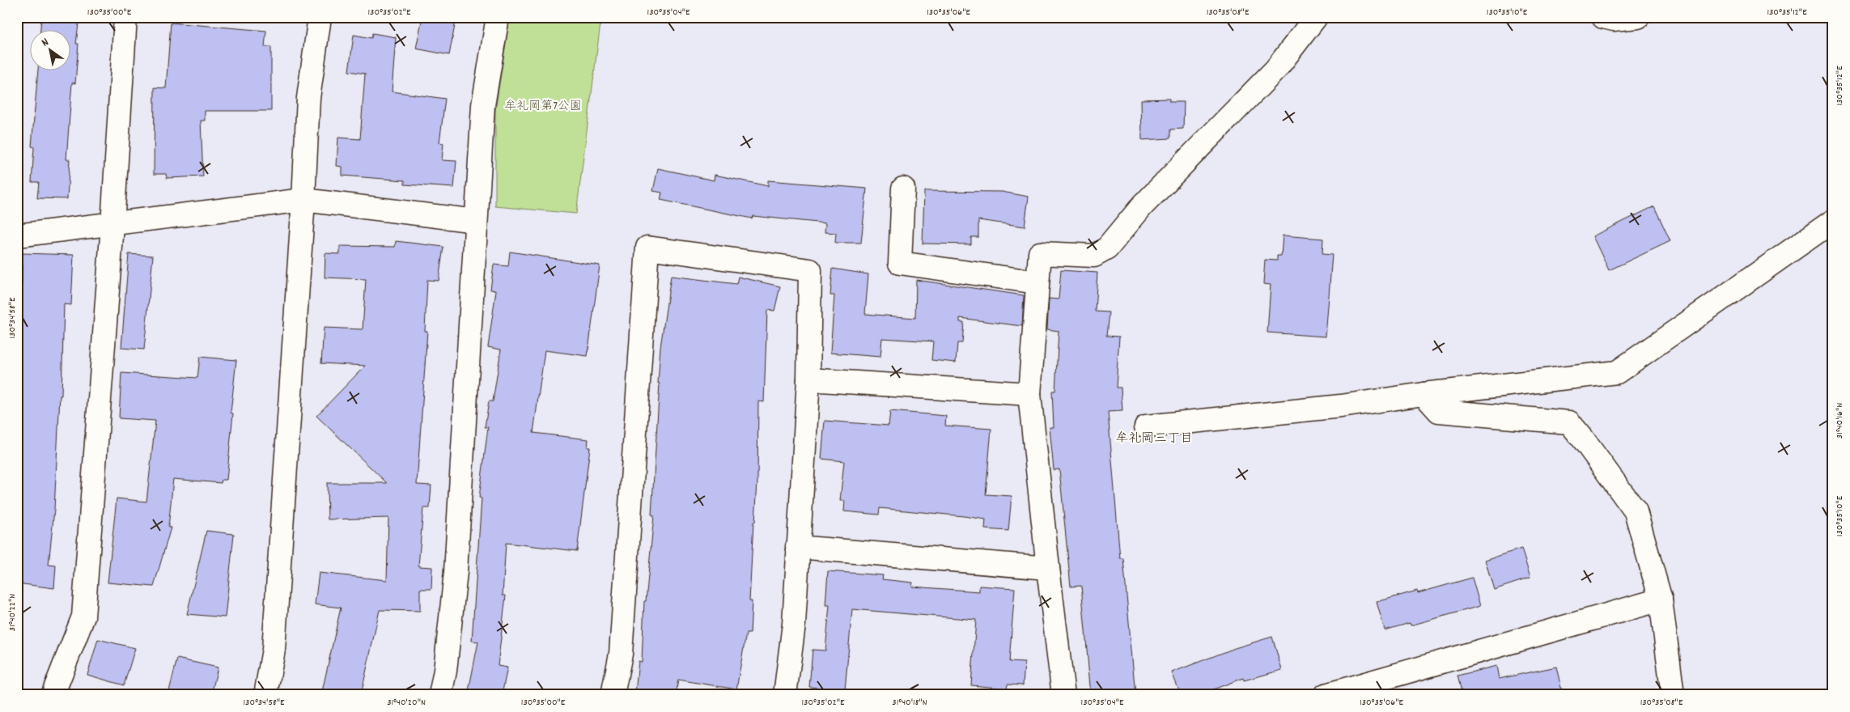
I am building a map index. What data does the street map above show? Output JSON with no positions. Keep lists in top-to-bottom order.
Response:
{
  "districts": ["牟礼岡三丁目"],
  "parks": ["牟礼岡第7公園"],
  "north": "top left",
  "coordinates": [
    "130°35'00\"E",
    "130°35'02\"E",
    "130°35'04\"E",
    "130°35'06\"E",
    "130°35'08\"E",
    "130°35'10\"E",
    "130°35'12\"E",
    "130°34'58\"E",
    "31°40'16\"N",
    "31°40'22\"N",
    "31°40'20\"N",
    "31°40'18\"N"
  ]
}
